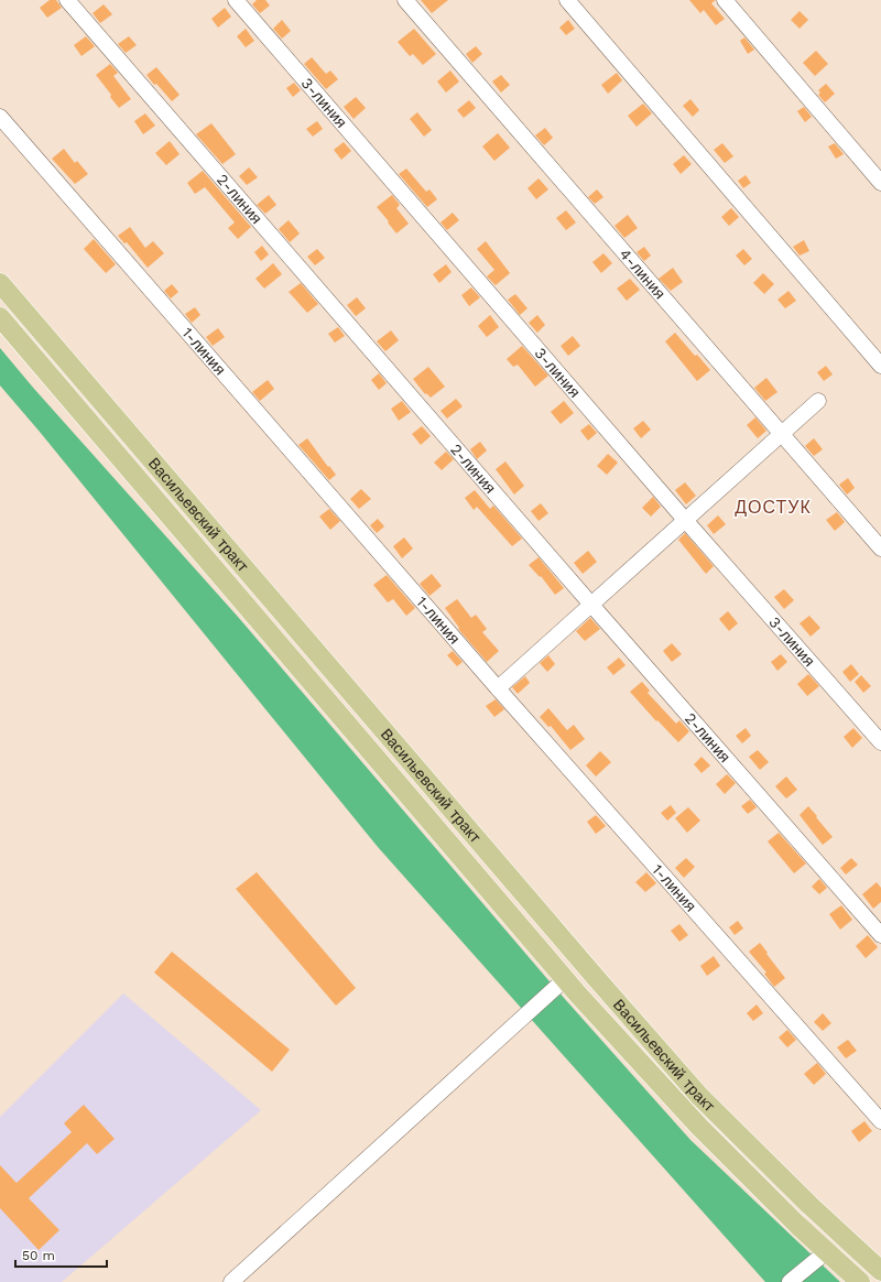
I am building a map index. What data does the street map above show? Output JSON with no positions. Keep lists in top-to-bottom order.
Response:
{
  "streets": {
    "main road": ["Васильевский тракт"],
    "street": [
      "3-линия",
      "2-линия",
      "4-линия",
      "1-линия"
    ]
  },
  "districts": ["ДОСТУК"],
  "scale_bar": "50 m"
}
